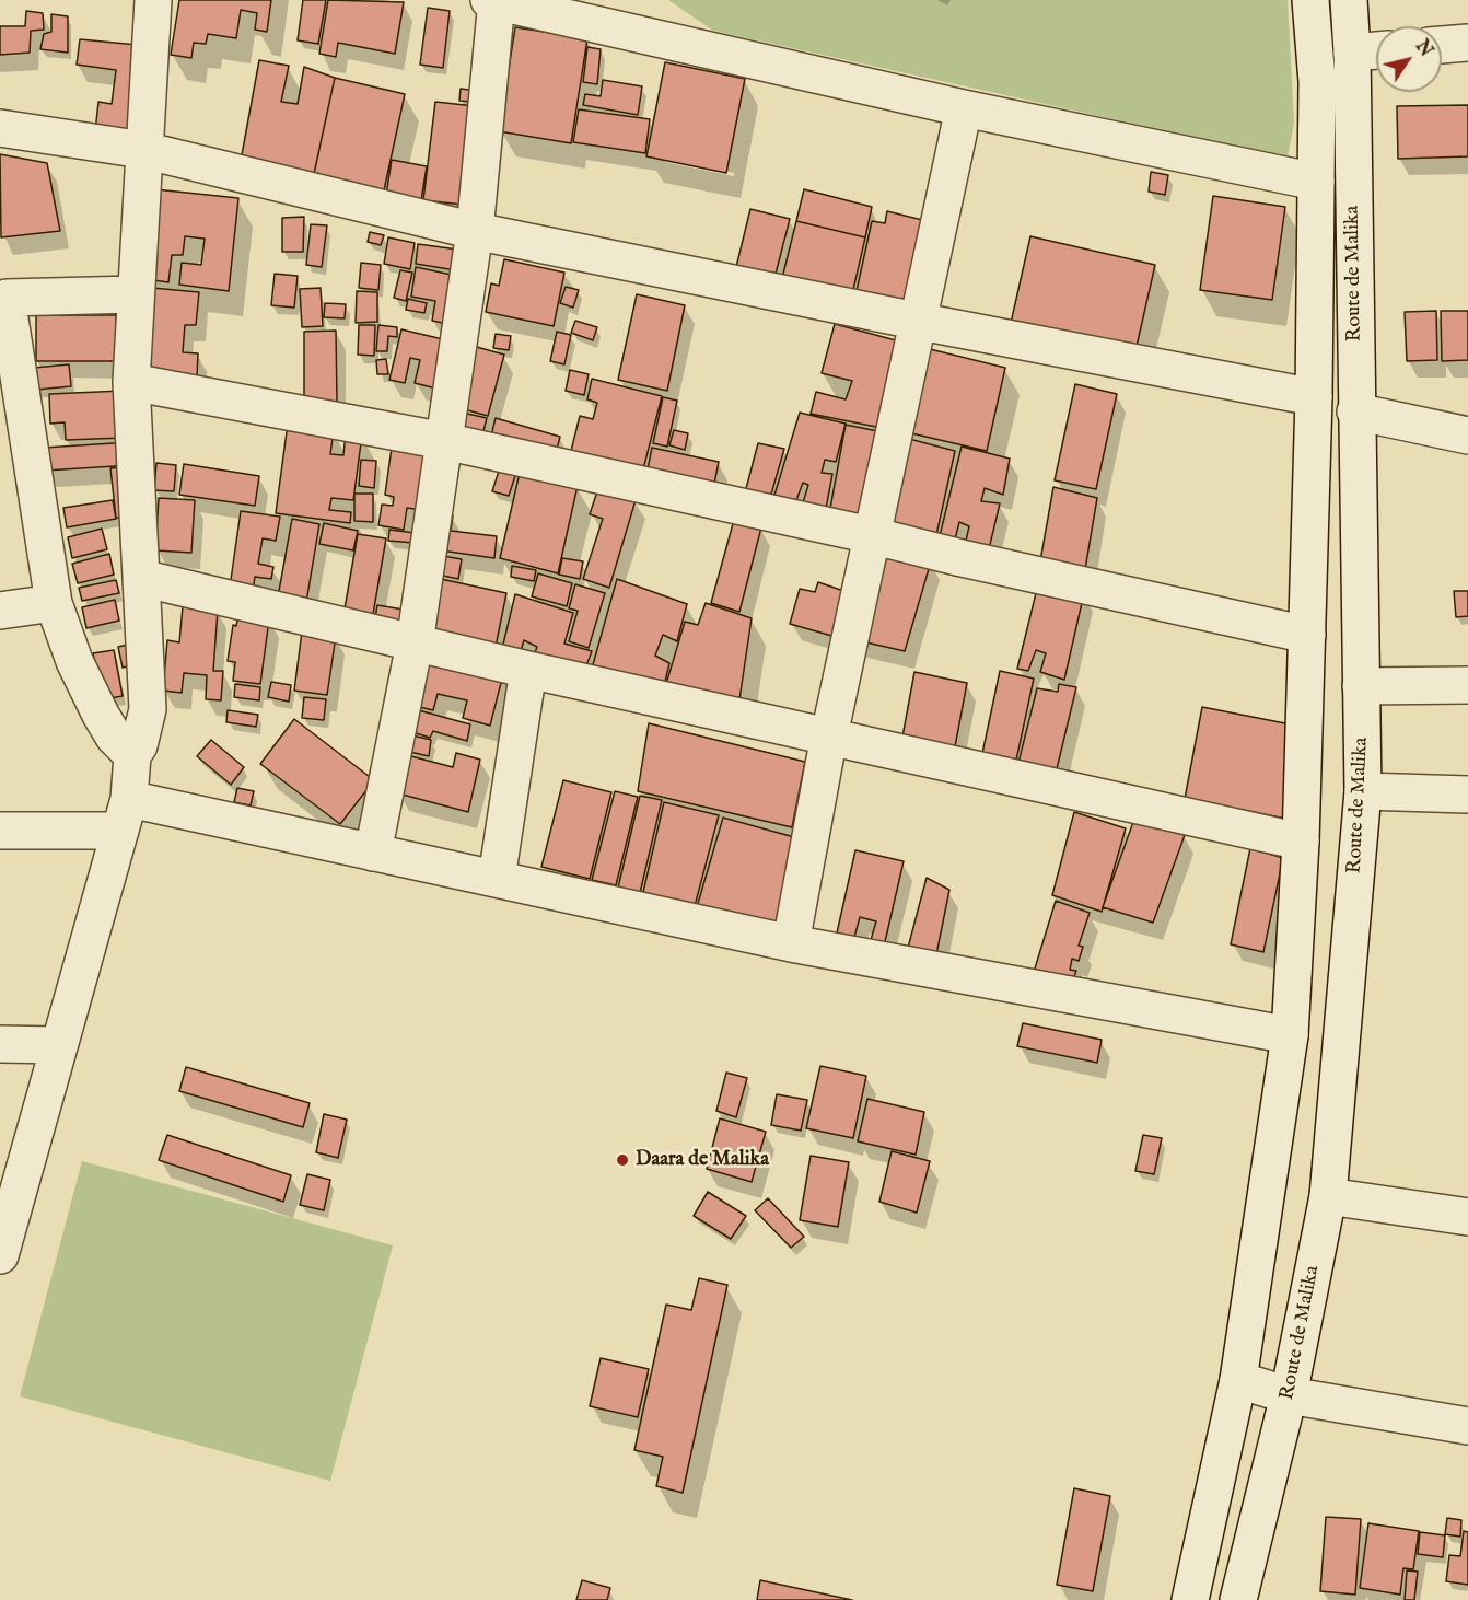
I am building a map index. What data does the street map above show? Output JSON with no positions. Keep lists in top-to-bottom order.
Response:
{
  "streets": {
    "street": ["Route de Malika"]
  },
  "places": ["Daara de Malika"],
  "north": "top right"
}
